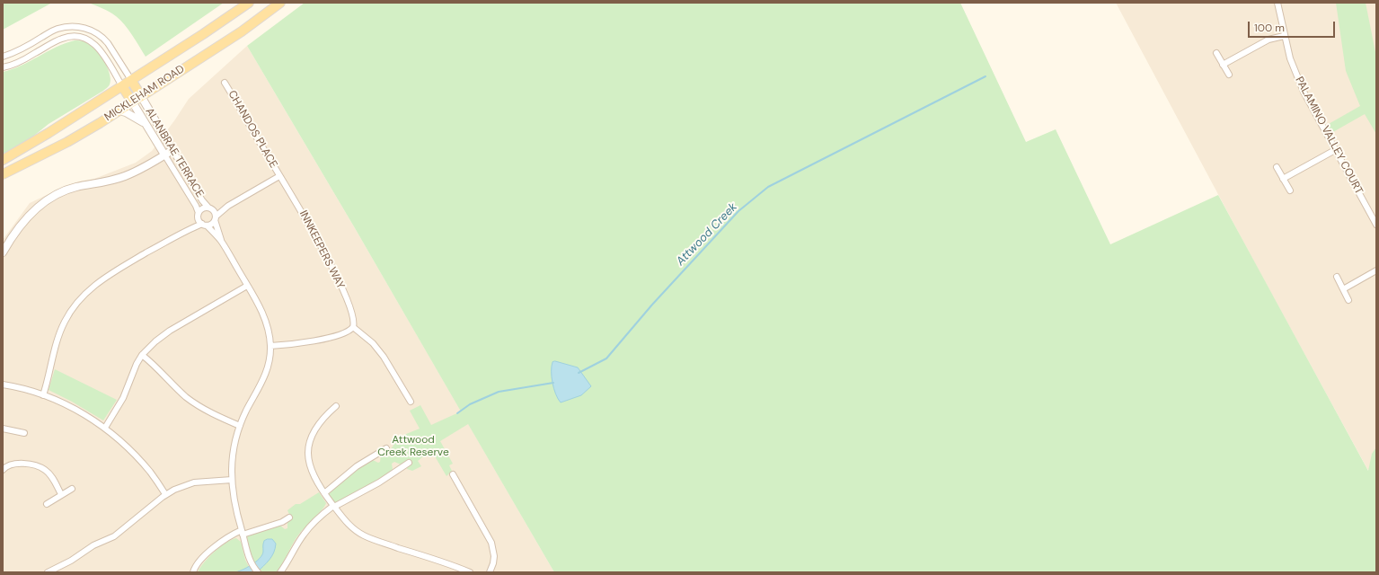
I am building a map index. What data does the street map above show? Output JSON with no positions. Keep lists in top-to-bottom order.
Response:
{
  "streets": {
    "main road": ["MICKLEHAM ROAD"],
    "street": [
      "CHANDOS PLACE",
      "PALAMINO VALLEY COURT",
      "ALANBRAE TERRACE",
      "INNKEEPERS WAY"
    ]
  },
  "crossings": [
    ["MICKLEHAM ROAD", "ALANBRAE TERRACE"],
    ["CHANDOS PLACE", "INNKEEPERS WAY"]
  ],
  "water": ["Attwood Creek"],
  "parks": ["Attwood Creek Reserve"],
  "scale_bar": "100 m"
}
